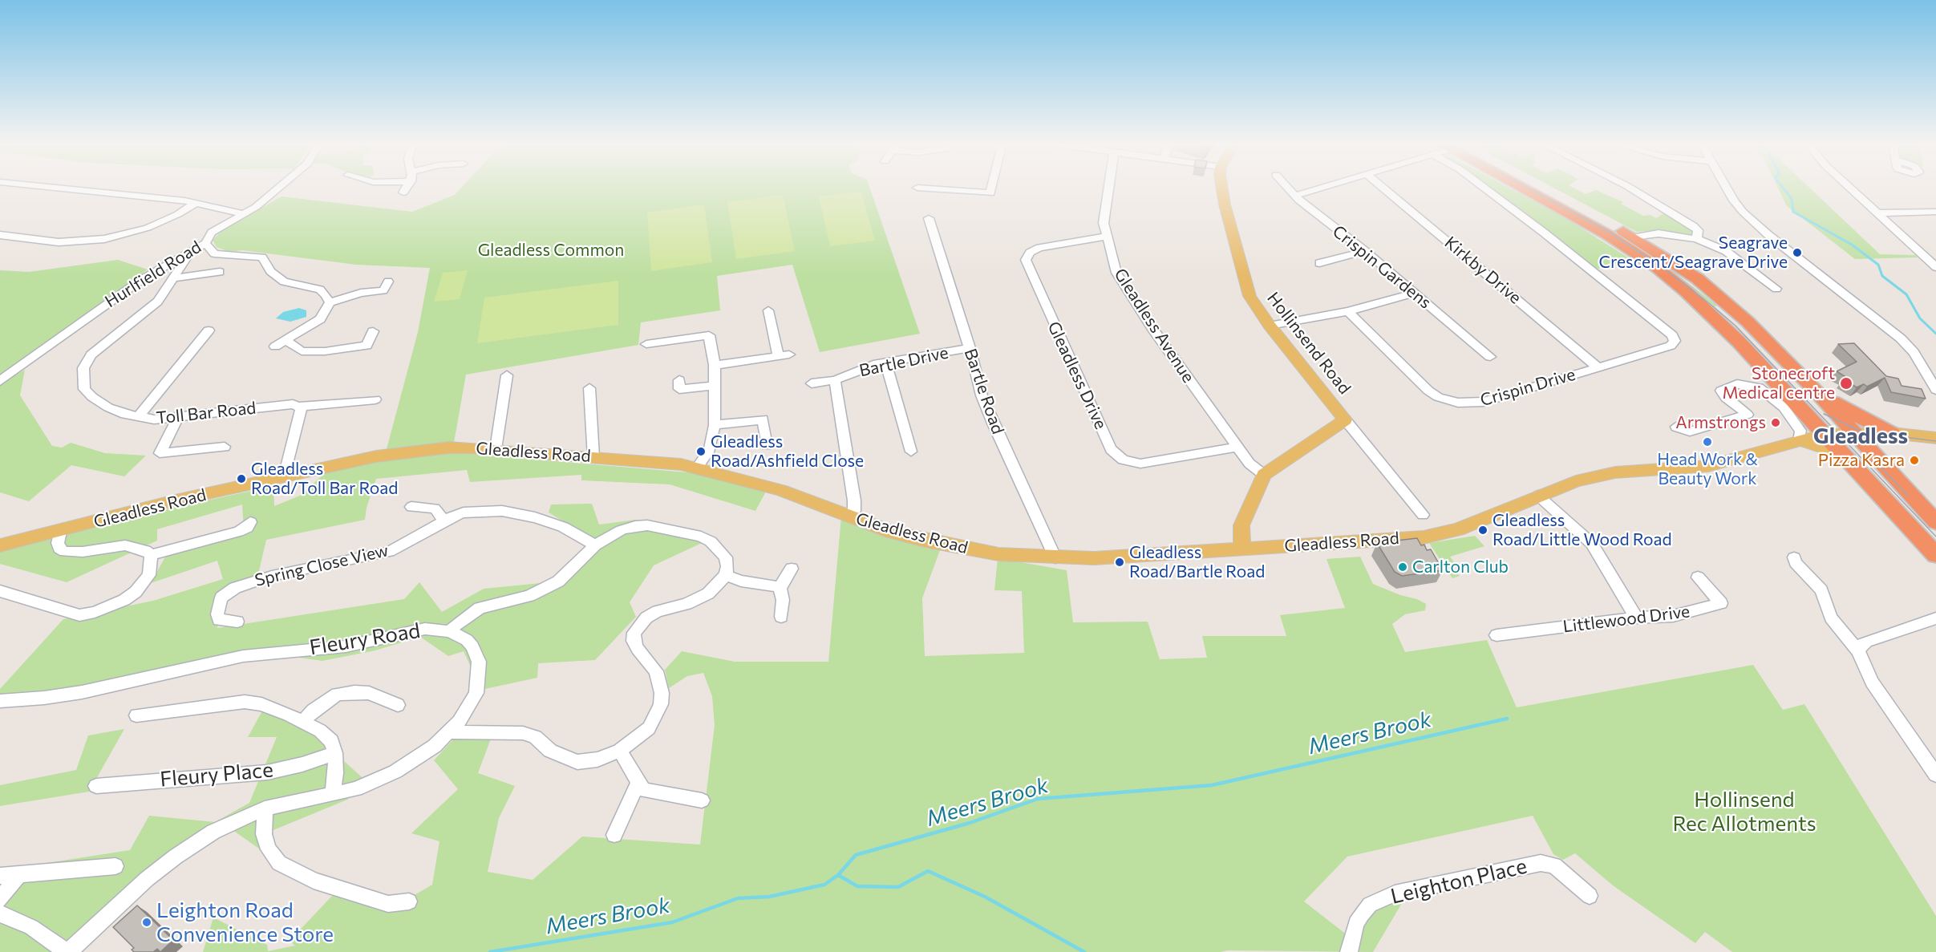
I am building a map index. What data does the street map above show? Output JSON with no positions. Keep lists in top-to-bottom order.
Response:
{
  "streets": {
    "main road": ["Hollinsend Road", "Gleadless Road"],
    "street": [
      "Crispin Gardens",
      "Kirkby Drive",
      "Hurlfield Road",
      "Gleadless Avenue",
      "Bartle Drive",
      "Gleadless Drive",
      "Crispin Drive",
      "Bartle Road",
      "Toll Bar Road",
      "Spring Close View",
      "Littlewood Drive",
      "Fleury Road",
      "Fleury Place",
      "Leighton Place"
    ]
  },
  "crossings": [
    ["Kirkby Drive", "Crispin Drive"],
    ["Hurlfield Road", "Toll Bar Road"],
    ["Gleadless Avenue", "Gleadless Drive"],
    ["Bartle Drive", "Bartle Road"],
    ["Bartle Road", "Gleadless Road"]
  ],
  "districts": ["Gleadless"],
  "water": ["Meers Brook"],
  "parks": ["Gleadless Common", "Hollinsend Rec Allotments"],
  "places": [
    "Seagrave Crescent/Seagrave Drive",
    "Stonecroft Medical centre",
    "Armstrongs",
    "Head Work & Beauty Work",
    "Gleadless Road/Ashfield Close",
    "Pizza Kasra",
    "Gleadless Road/Toll Bar Road",
    "Gleadless Road/Little Wood Road",
    "Gleadless Road/Bartle Road",
    "Carlton Club",
    "Leighton Road Convenience Store"
  ]
}
